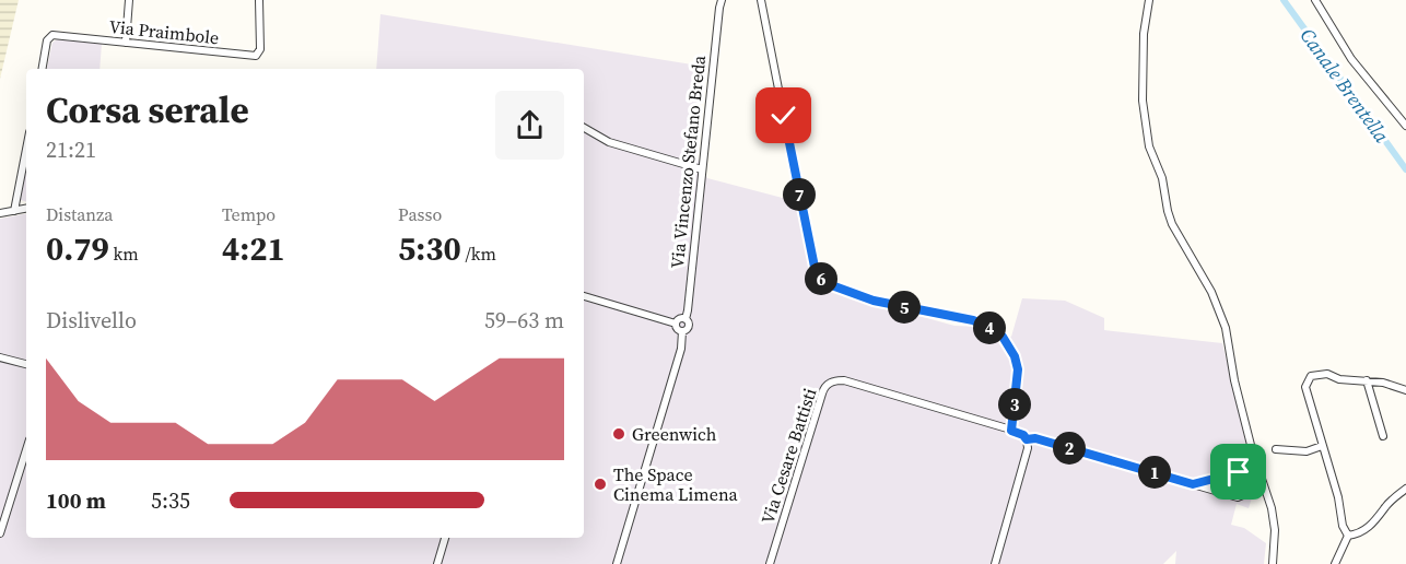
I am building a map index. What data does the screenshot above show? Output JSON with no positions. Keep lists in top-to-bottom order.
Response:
{
  "streets": {
    "street": ["Via Praimbole", "Via Vincenzo Stefano Breda", "Via Cesare Battisti"]
  },
  "water": ["Canale Brentella"],
  "places": ["Greenwich", "The Space Cinema Limena"],
  "page": {
    "heading": ["Corsa serale", "21:21"],
    "pins": [
      "7",
      "6",
      "5",
      "4",
      "3",
      "2",
      "1"
    ],
    "stats": [
      ["Distanza", "0.79 km"],
      ["Tempo", "4:21"],
      ["Passo", "5:30 /km"]
    ],
    "chart": ["Dislivello", "59–63 m"],
    "list": [
      {
        "name": "100 m",
        "note": "5:35"
      }
    ]
  }
}
